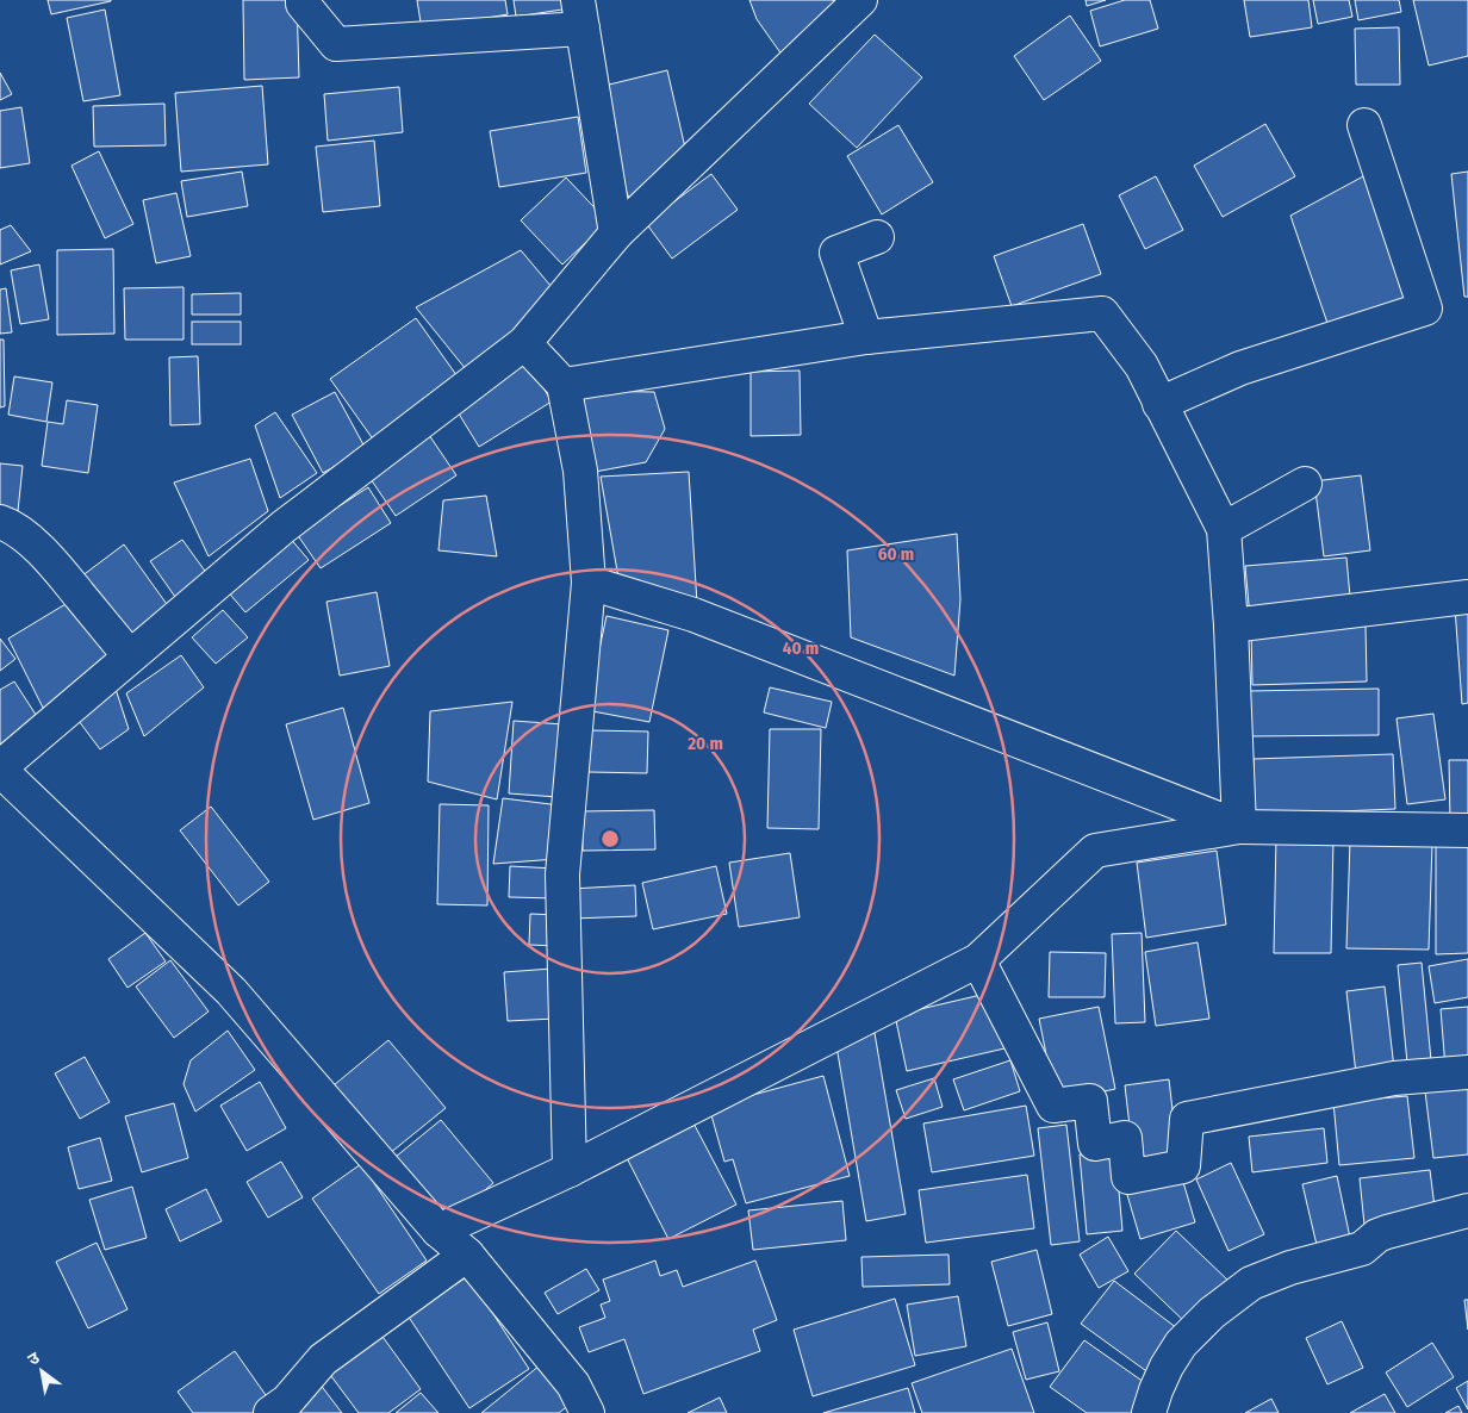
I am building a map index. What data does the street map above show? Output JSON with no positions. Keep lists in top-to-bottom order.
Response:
{
  "north": "top left",
  "rings": ["60 m", "40 m", "20 m"]
}
